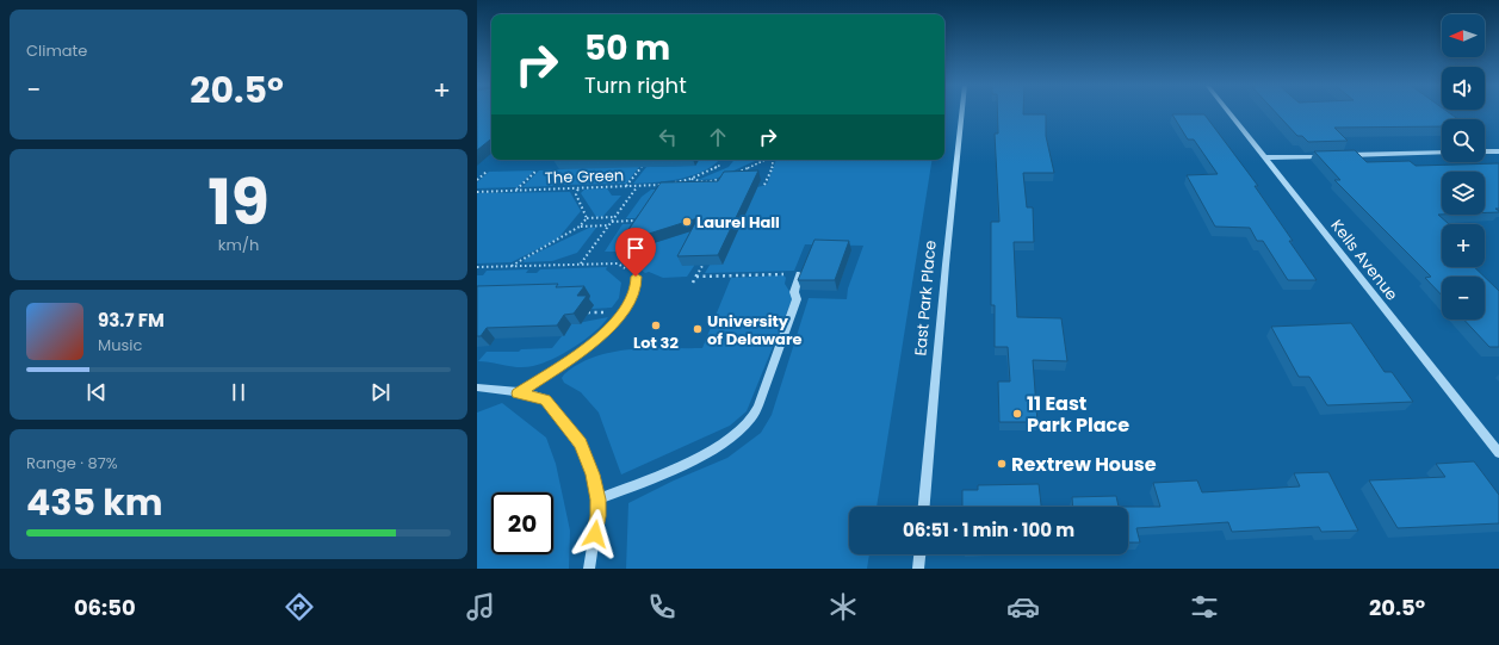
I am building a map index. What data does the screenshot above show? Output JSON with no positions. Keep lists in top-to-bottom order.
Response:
{
  "streets": {
    "street": ["Kells Avenue", "East Park Place"],
    "path": ["The Green"]
  },
  "places": [
    "Laurel Hall",
    "Lot 32",
    "University of Delaware",
    "11 East Park Place",
    "Rextrew House"
  ],
  "north": "left",
  "page": {
    "tile": [
      "Climate",
      ["19", "km/h"],
      ["Range · 87%", "435 km"]
    ],
    "map_buttons": ["+", "−"],
    "turn": ["50 m", "Turn right"],
    "heat": ["−", "20.5°", "+"],
    "song": ["93.7 FM", "Music"],
    "limit": "20",
    "trip": "06:51 · 1 min · 100 m",
    "tabs": ["06:50", "20.5°"]
  }
}
